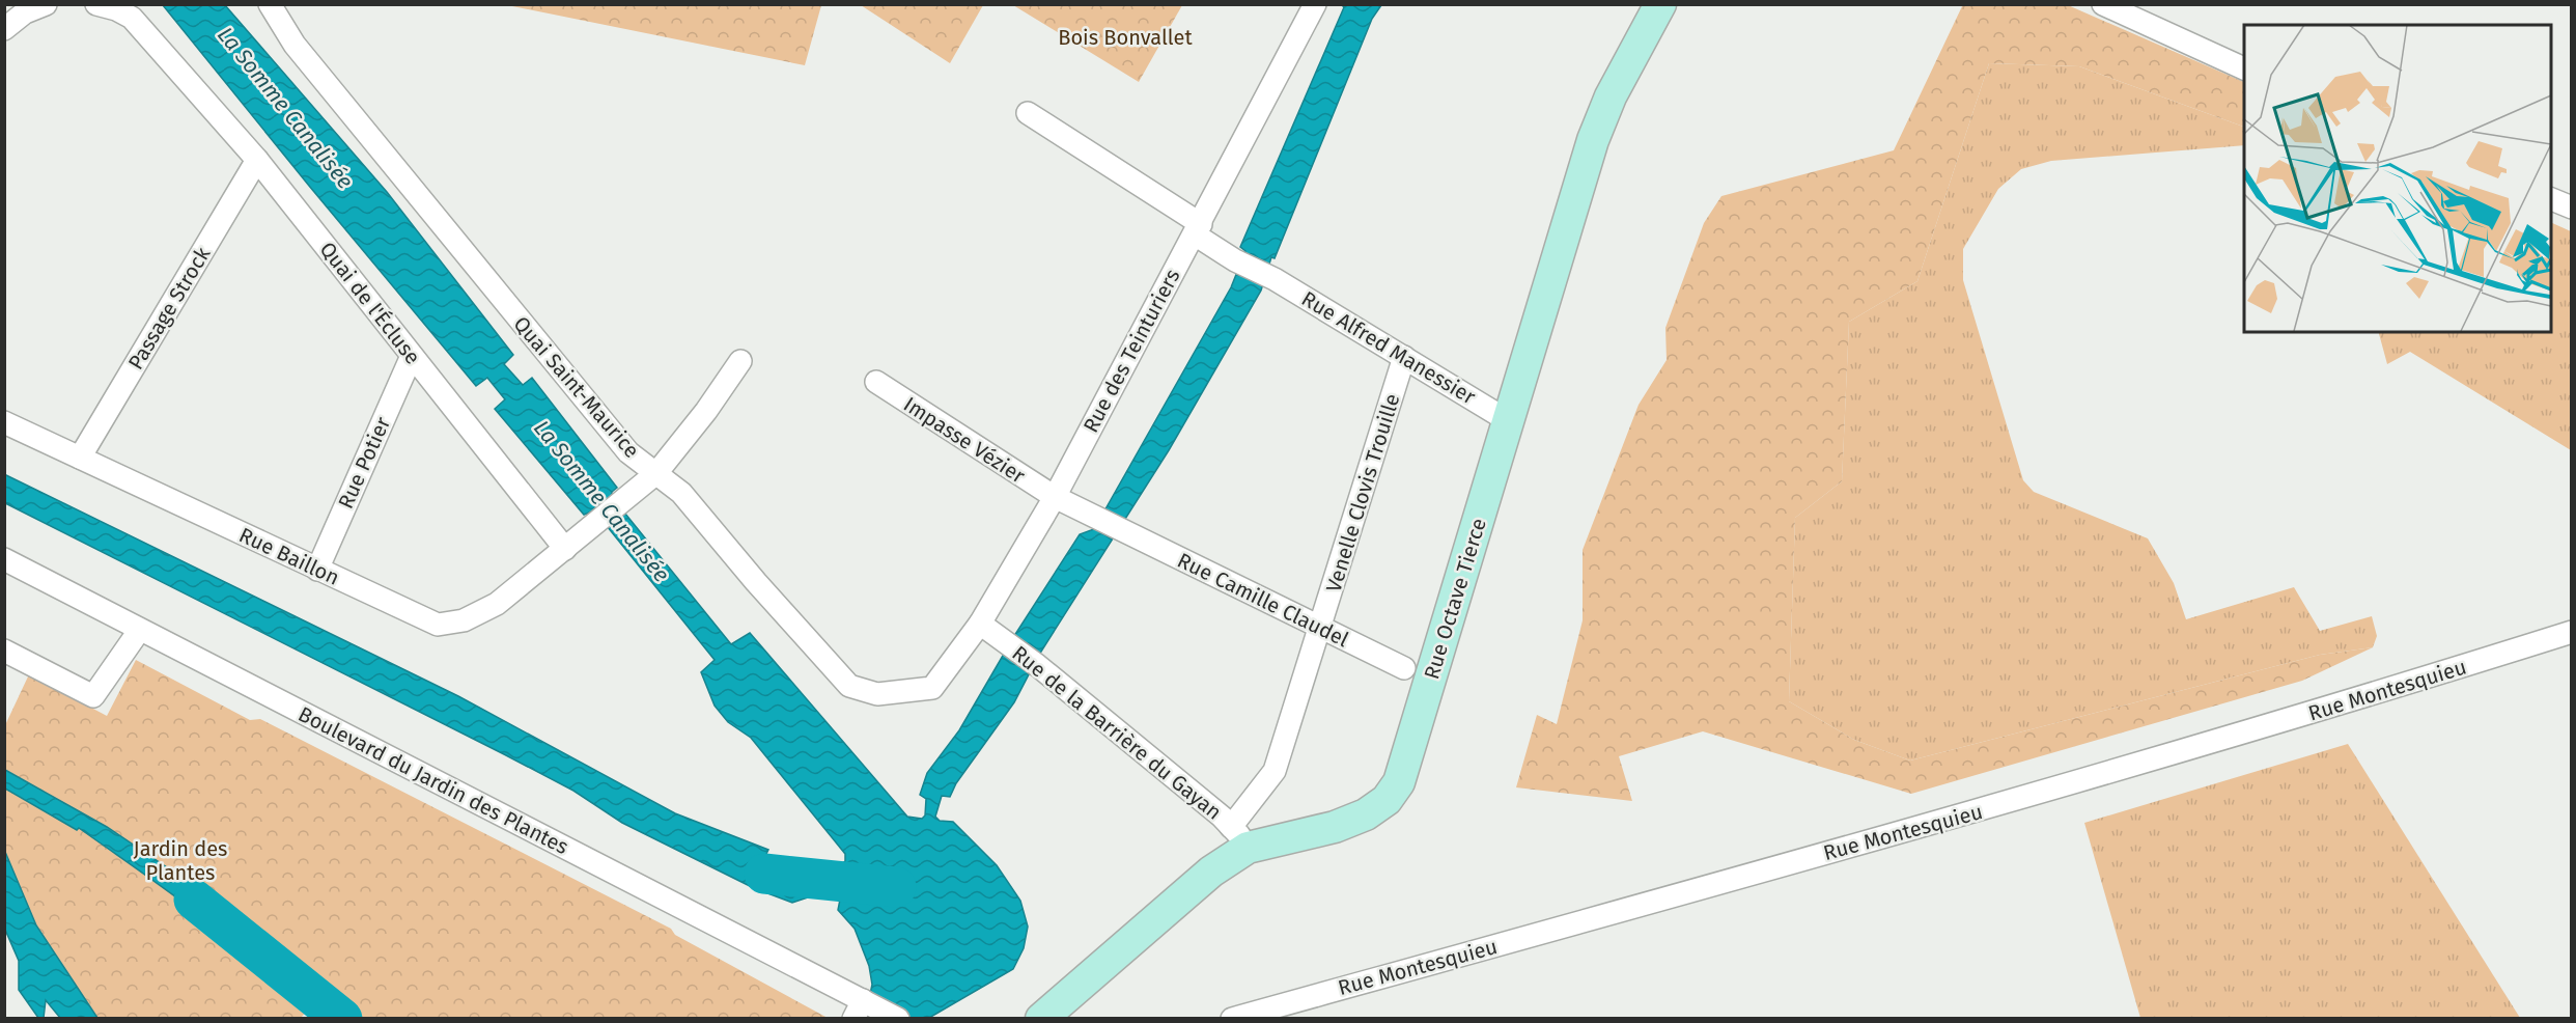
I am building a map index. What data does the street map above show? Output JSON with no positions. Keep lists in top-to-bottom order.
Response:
{
  "streets": {
    "street": [
      "Quai de l'Écluse",
      "Passage Strock",
      "Rue Alfred Manessier",
      "Rue des Teinturiers",
      "Quai Saint-Maurice",
      "Impasse Vézier",
      "Rue Potier",
      "Venelle Clovis Trouille",
      "Rue Baillon",
      "Rue Octave Tierce",
      "Rue Camille Claudel",
      "Rue Montesquieu",
      "Rue de la Barrière du Gayan",
      "Boulevard du Jardin des Plantes"
    ]
  },
  "crossings": [
    ["Quai de l'Écluse", "Passage Strock"],
    ["Quai de l'Écluse", "Rue Potier"],
    ["Quai de l'Écluse", "Rue Baillon"],
    ["Passage Strock", "Rue Baillon"],
    ["Rue Alfred Manessier", "Rue des Teinturiers"],
    ["Rue Alfred Manessier", "Venelle Clovis Trouille"],
    ["Rue Alfred Manessier", "Rue Octave Tierce"],
    ["Rue des Teinturiers", "Quai Saint-Maurice"],
    ["Rue des Teinturiers", "Impasse Vézier"],
    ["Rue des Teinturiers", "Rue de la Barrière du Gayan"],
    ["Impasse Vézier", "Rue Camille Claudel"],
    ["Rue Potier", "Rue Baillon"],
    ["Venelle Clovis Trouille", "Rue Octave Tierce"],
    ["Venelle Clovis Trouille", "Rue Camille Claudel"],
    ["Venelle Clovis Trouille", "Rue de la Barrière du Gayan"],
    ["Rue Octave Tierce", "Rue de la Barrière du Gayan"]
  ],
  "water": ["La Somme Canalisée"],
  "parks": ["Bois Bonvallet", "Jardin des Plantes"]
}
